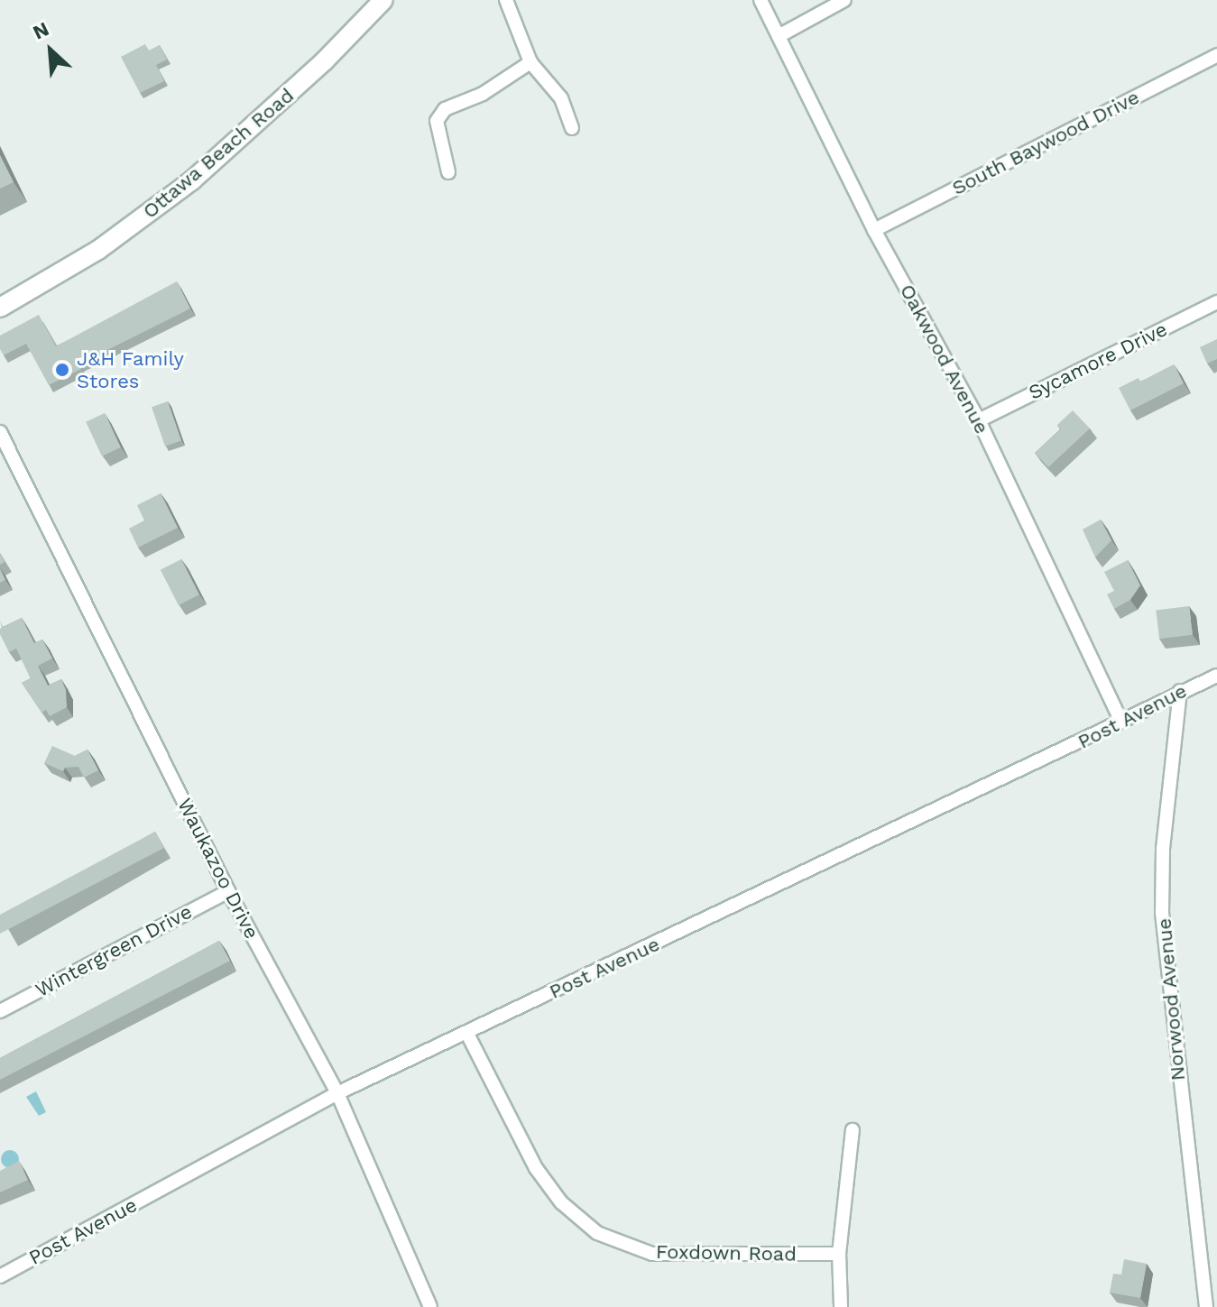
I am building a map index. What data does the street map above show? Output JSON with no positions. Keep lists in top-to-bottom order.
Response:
{
  "streets": {
    "street": [
      "South Baywood Drive",
      "Ottawa Beach Road",
      "Oakwood Avenue",
      "Sycamore Drive",
      "Post Avenue",
      "Waukazoo Drive",
      "Wintergreen Drive",
      "Norwood Avenue",
      "Foxdown Road"
    ]
  },
  "crossings": [
    ["South Baywood Drive", "Oakwood Avenue"],
    ["Oakwood Avenue", "Sycamore Drive"],
    ["Oakwood Avenue", "Post Avenue"],
    ["Post Avenue", "Waukazoo Drive"],
    ["Post Avenue", "Norwood Avenue"],
    ["Post Avenue", "Foxdown Road"],
    ["Waukazoo Drive", "Wintergreen Drive"]
  ],
  "places": ["J&H Family Stores"],
  "north": "top left"
}
